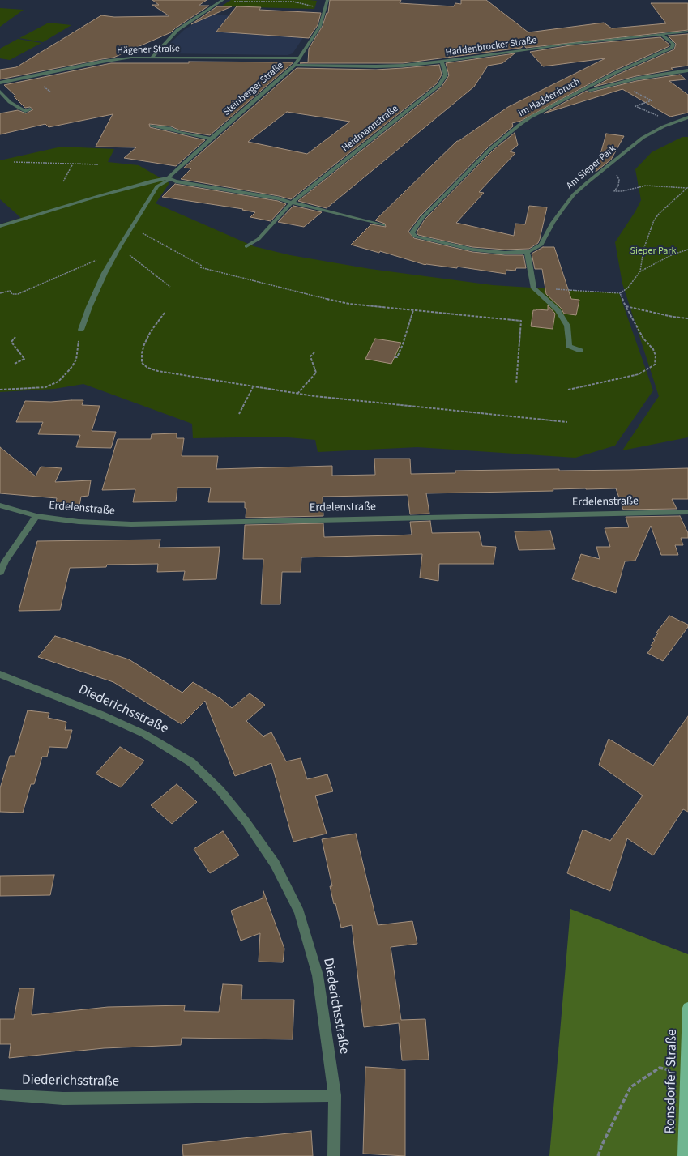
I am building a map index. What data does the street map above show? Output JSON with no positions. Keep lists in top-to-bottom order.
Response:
{
  "streets": {
    "main road": ["Ronsdorfer Straße"],
    "street": [
      "Haddenbrocker Straße",
      "Hägener Straße",
      "Steinberger Straße",
      "Im Haddenbruch",
      "Heidmannstraße",
      "Am Sieper Park",
      "Erdelenstraße",
      "Diederichsstraße"
    ]
  },
  "crossings": [
    ["Haddenbrocker Straße", "Steinberger Straße"],
    ["Haddenbrocker Straße", "Im Haddenbruch"],
    ["Haddenbrocker Straße", "Heidmannstraße"],
    ["Hägener Straße", "Steinberger Straße"],
    ["Im Haddenbruch", "Am Sieper Park"]
  ],
  "parks": ["Sieper Park"]
}
